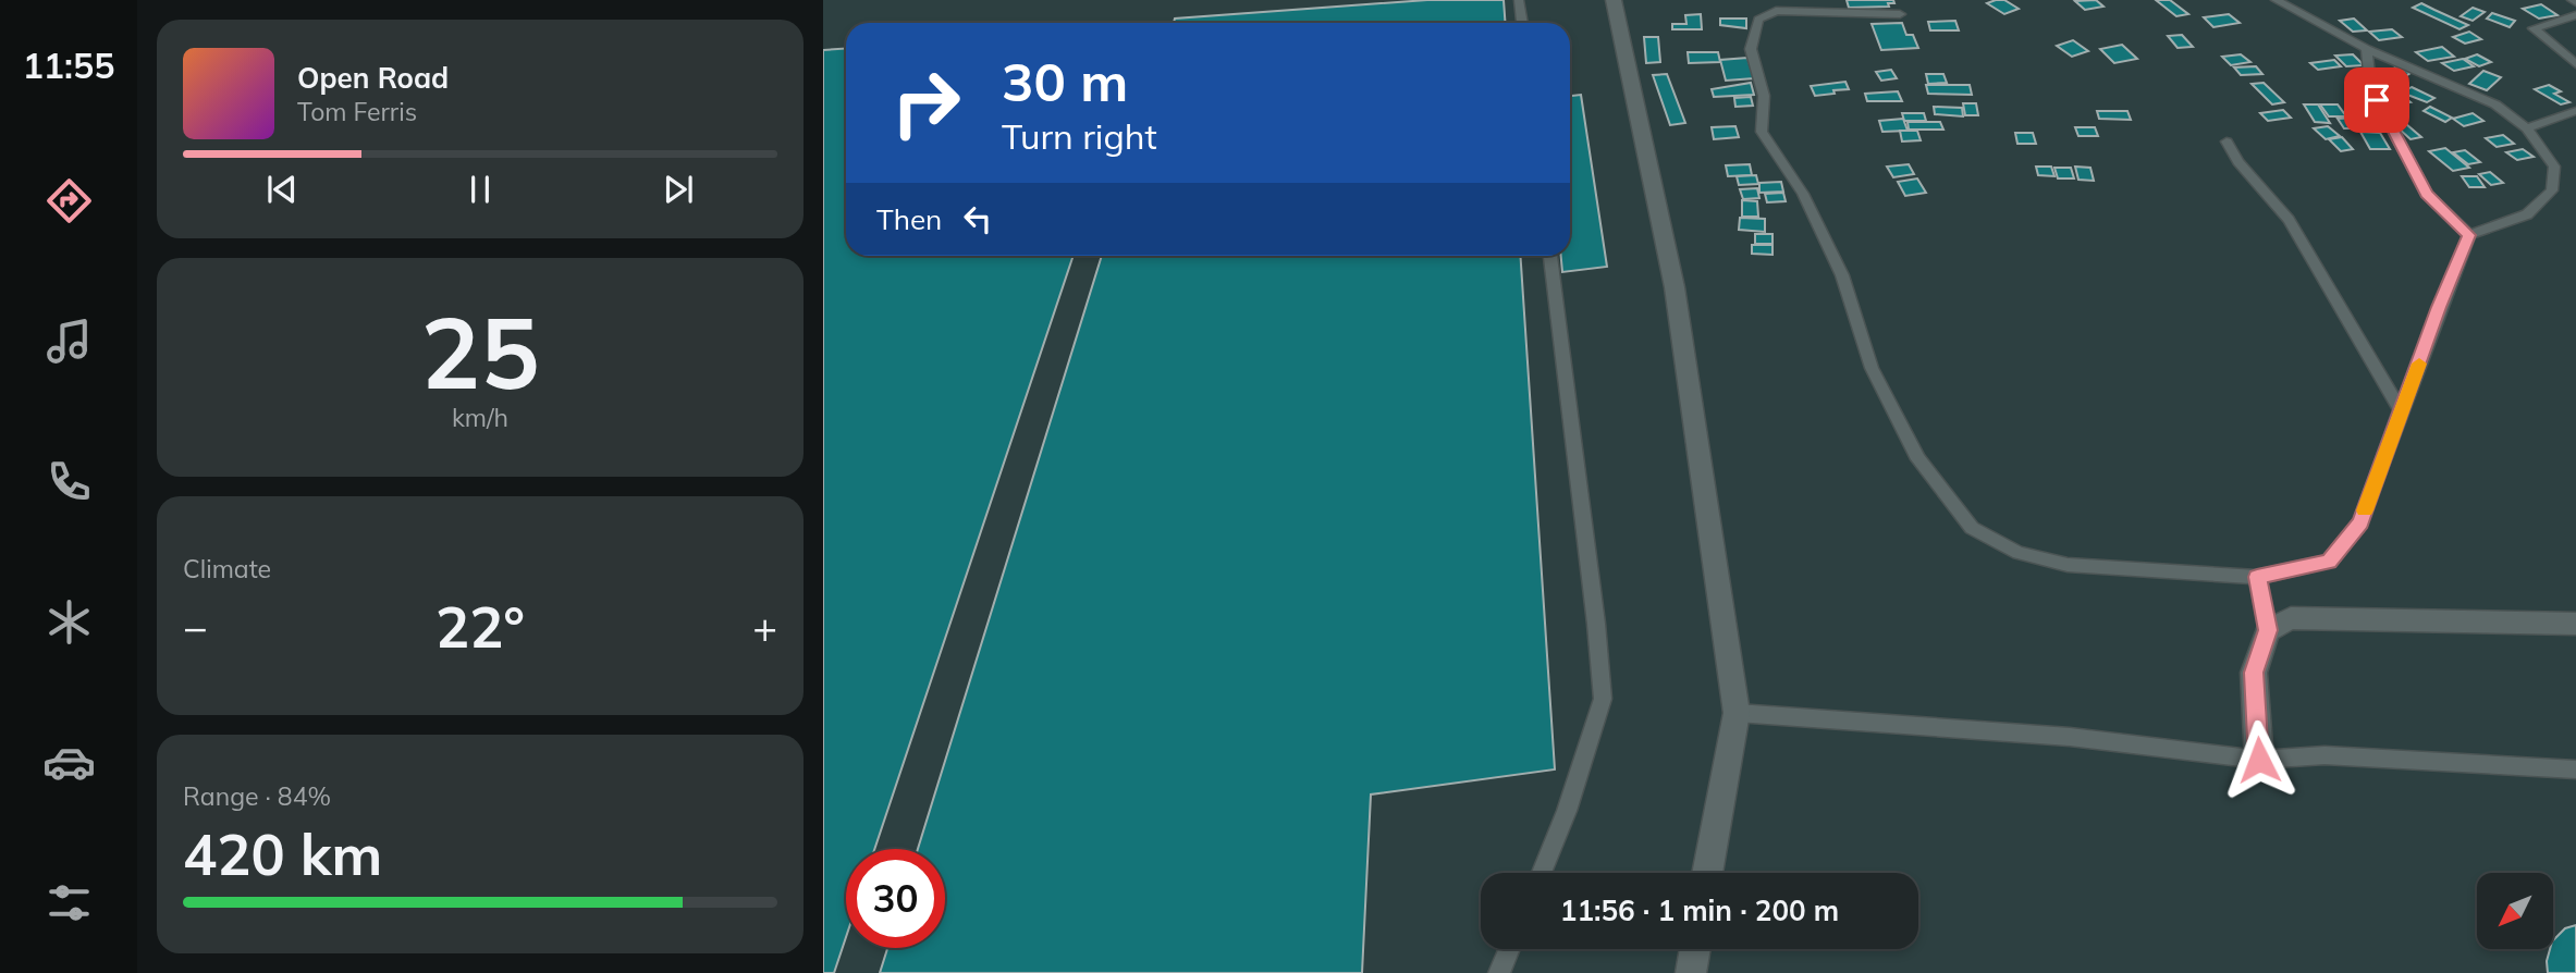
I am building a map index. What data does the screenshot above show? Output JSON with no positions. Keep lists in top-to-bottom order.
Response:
{
  "north": "bottom left",
  "page": {
    "tabs": "11:55",
    "turn": ["30 m", "Turn right"],
    "song": ["Open Road", "Tom Ferris"],
    "then": "Then",
    "tile": [
      ["25", "km/h"],
      "Climate",
      ["Range · 84%", "420 km"]
    ],
    "heat": ["−", "22°", "+"],
    "limit": "30",
    "trip": "11:56 · 1 min · 200 m"
  }
}
